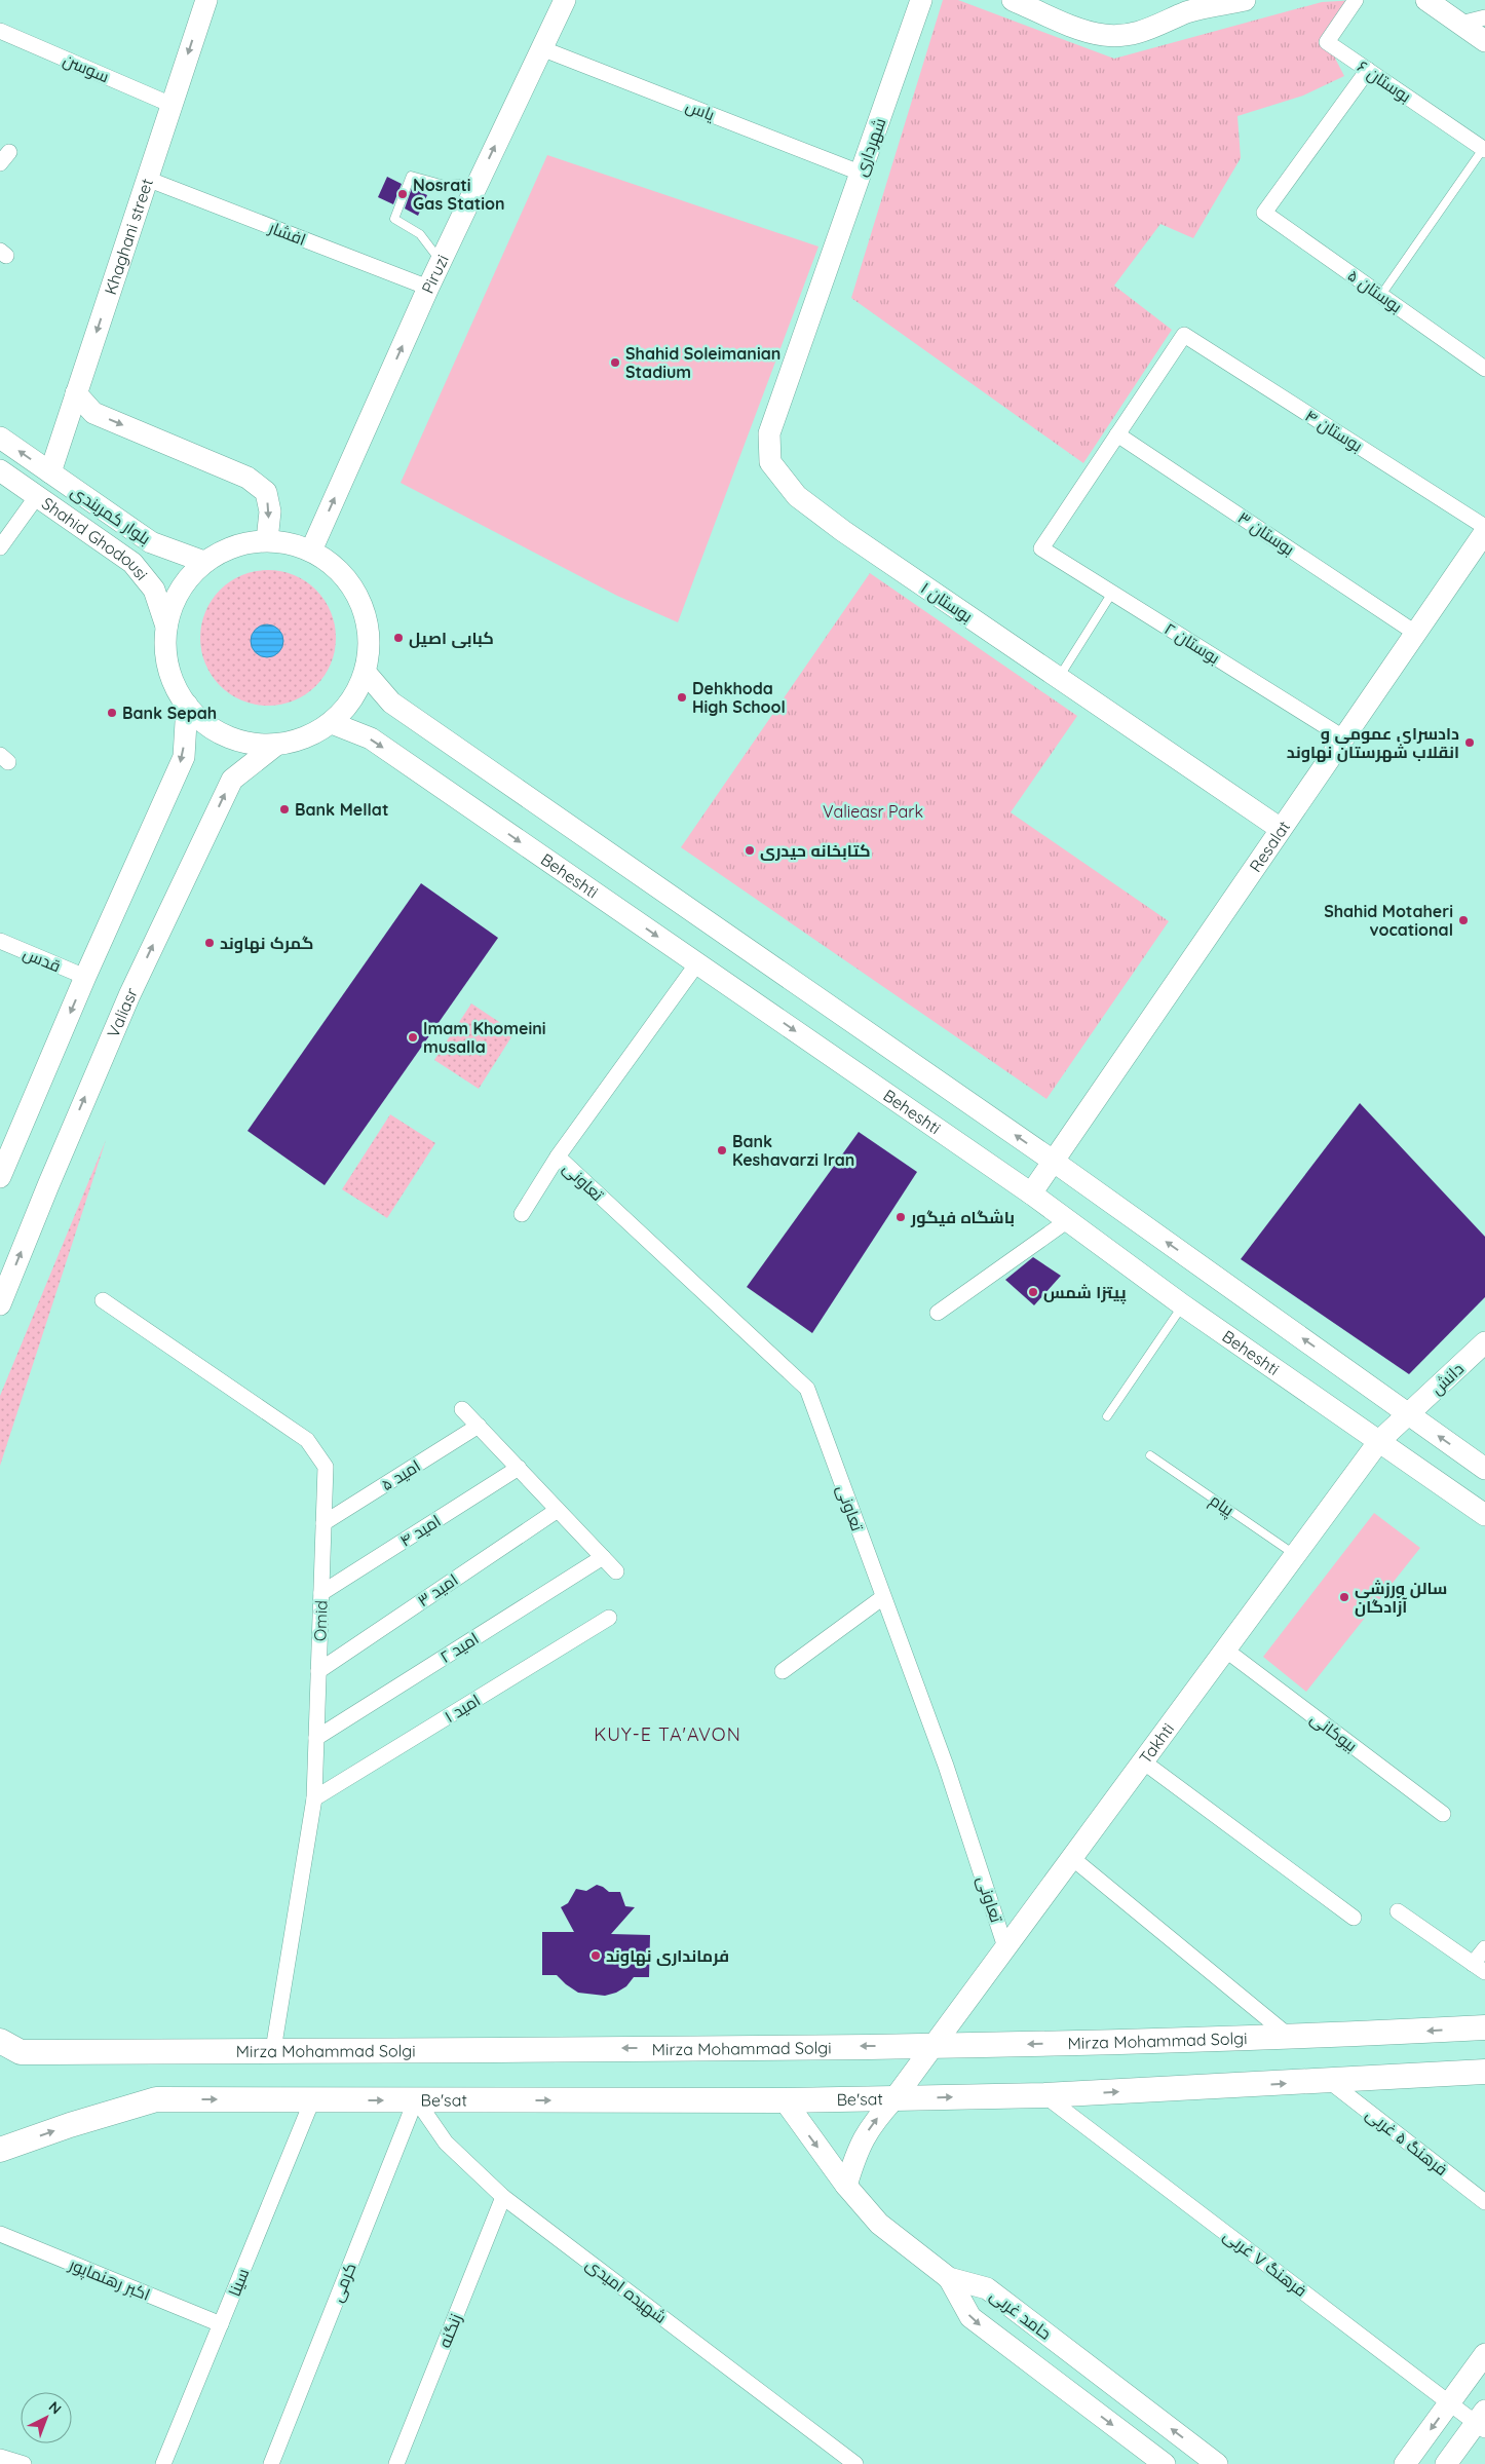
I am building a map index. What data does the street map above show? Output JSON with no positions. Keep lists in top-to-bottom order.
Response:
{
  "streets": {
    "main road": [
      "شهرداری",
      "Khaghani street",
      "Piruzi",
      "بلوار کمربندی",
      "Shahid Ghodousi",
      "بوستان ۱",
      "Resalat",
      "Beheshti",
      "Valiasr",
      "دانش",
      "Takhti",
      "Mirza Mohammad Solgi",
      "Be'sat",
      "حامد غربی"
    ],
    "street": [
      "سوسن",
      "بوستان ۶",
      "یاس",
      "افشار",
      "بوستان ۵",
      "بوستان ۴",
      "بوستان ۳",
      "بوستان ۲",
      "قدس",
      "تعاونی",
      "امید ۵",
      "امید ۴",
      "امید ۳",
      "Omid",
      "امید ۲",
      "امید ۱",
      "بیوکانی",
      "فرهنگ ۵ غربی",
      "فرهنگ ۷ غربی",
      "اکبر رهنماپور",
      "سینا",
      "کرمی",
      "شهیده امیدی",
      "زنگنه"
    ],
    "lane": ["پیام"]
  },
  "crossings": [
    ["سوسن", "Khaghani street"],
    ["بوستان ۶", "بوستان ۵"],
    ["یاس", "شهرداری"],
    ["یاس", "Piruzi"],
    ["شهرداری", "بوستان ۱"],
    ["افشار", "Khaghani street"],
    ["افشار", "Piruzi"],
    ["Khaghani street", "بلوار کمربندی"],
    ["Khaghani street", "Shahid Ghodousi"],
    ["بوستان ۴", "بوستان ۳"],
    ["بوستان ۴", "بوستان ۲"],
    ["بلوار کمربندی", "Shahid Ghodousi"],
    ["بوستان ۳", "بوستان ۲"],
    ["بوستان ۳", "Resalat"],
    ["بوستان ۱", "Resalat"],
    ["بوستان ۲", "Resalat"],
    ["Resalat", "Beheshti"],
    ["Beheshti", "تعاونی"],
    ["Beheshti", "دانش"],
    ["Beheshti", "Takhti"],
    ["تعاونی", "Takhti"],
    ["دانش", "Takhti"],
    ["امید ۵", "Omid"],
    ["پیام", "Takhti"],
    ["امید ۴", "Omid"],
    ["امید ۳", "Omid"],
    ["Omid", "امید ۲"],
    ["Omid", "امید ۱"],
    ["Omid", "Mirza Mohammad Solgi"],
    ["بیوکانی", "Takhti"],
    ["Takhti", "Mirza Mohammad Solgi"],
    ["Takhti", "Be'sat"],
    ["Be'sat", "سینا"],
    ["Be'sat", "کرمی"],
    ["Be'sat", "شهیده امیدی"],
    ["اکبر رهنماپور", "سینا"],
    ["کرمی", "شهیده امیدی"],
    ["شهیده امیدی", "زنگنه"]
  ],
  "one_way": ["Khaghani street", "Piruzi", "Be'sat"],
  "districts": ["KUY-E TA'AVON"],
  "parks": ["Valieasr Park"],
  "places": [
    "Nosrati Gas Station",
    "Shahid Soleimanian Stadium",
    "کبابی اصیل",
    "Dehkhoda High School",
    "Bank Sepah",
    "دادسرای عمومی و انقلاب شهرستان نهاوند",
    "Bank Mellat",
    "کتابخانه حیدری",
    "Shahid Motaheri vocational",
    "گمرک نهاوند",
    "Imam Khomeini musalla",
    "Bank Keshavarzi Iran",
    "باشگاه فیگور",
    "پیتزا شمس",
    "سالن ورزشی آزادگان",
    "فرمانداری نهاوند"
  ],
  "north": "top right"
}
